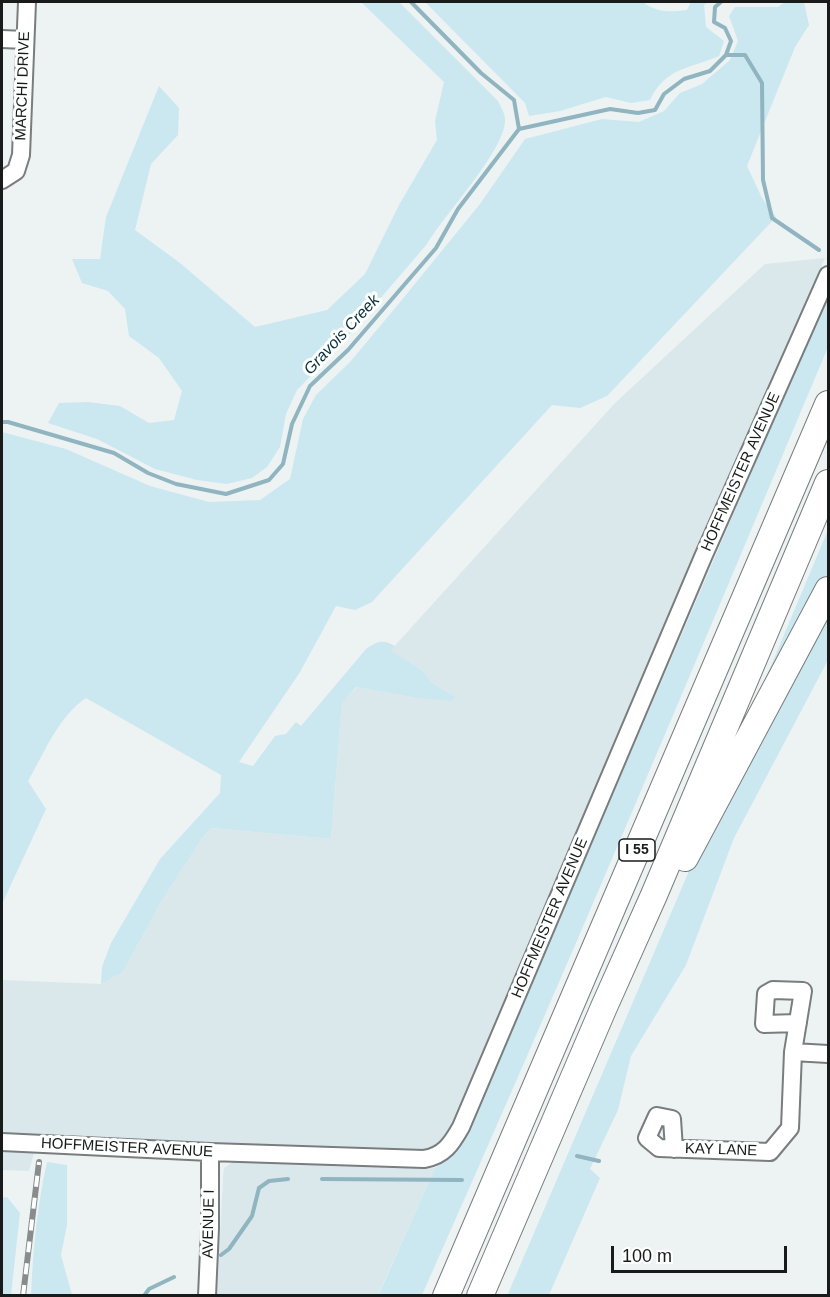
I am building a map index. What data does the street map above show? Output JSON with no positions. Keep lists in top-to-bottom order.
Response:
{
  "streets": {
    "highway": ["I 55"],
    "street": [
      "MARCHI DRIVE",
      "HOFFMEISTER AVENUE",
      "KAY LANE",
      "AVENUE I"
    ]
  },
  "crossings": [
    ["HOFFMEISTER AVENUE", "AVENUE I"]
  ],
  "water": ["Gravois Creek"],
  "scale_bar": "100 m"
}
